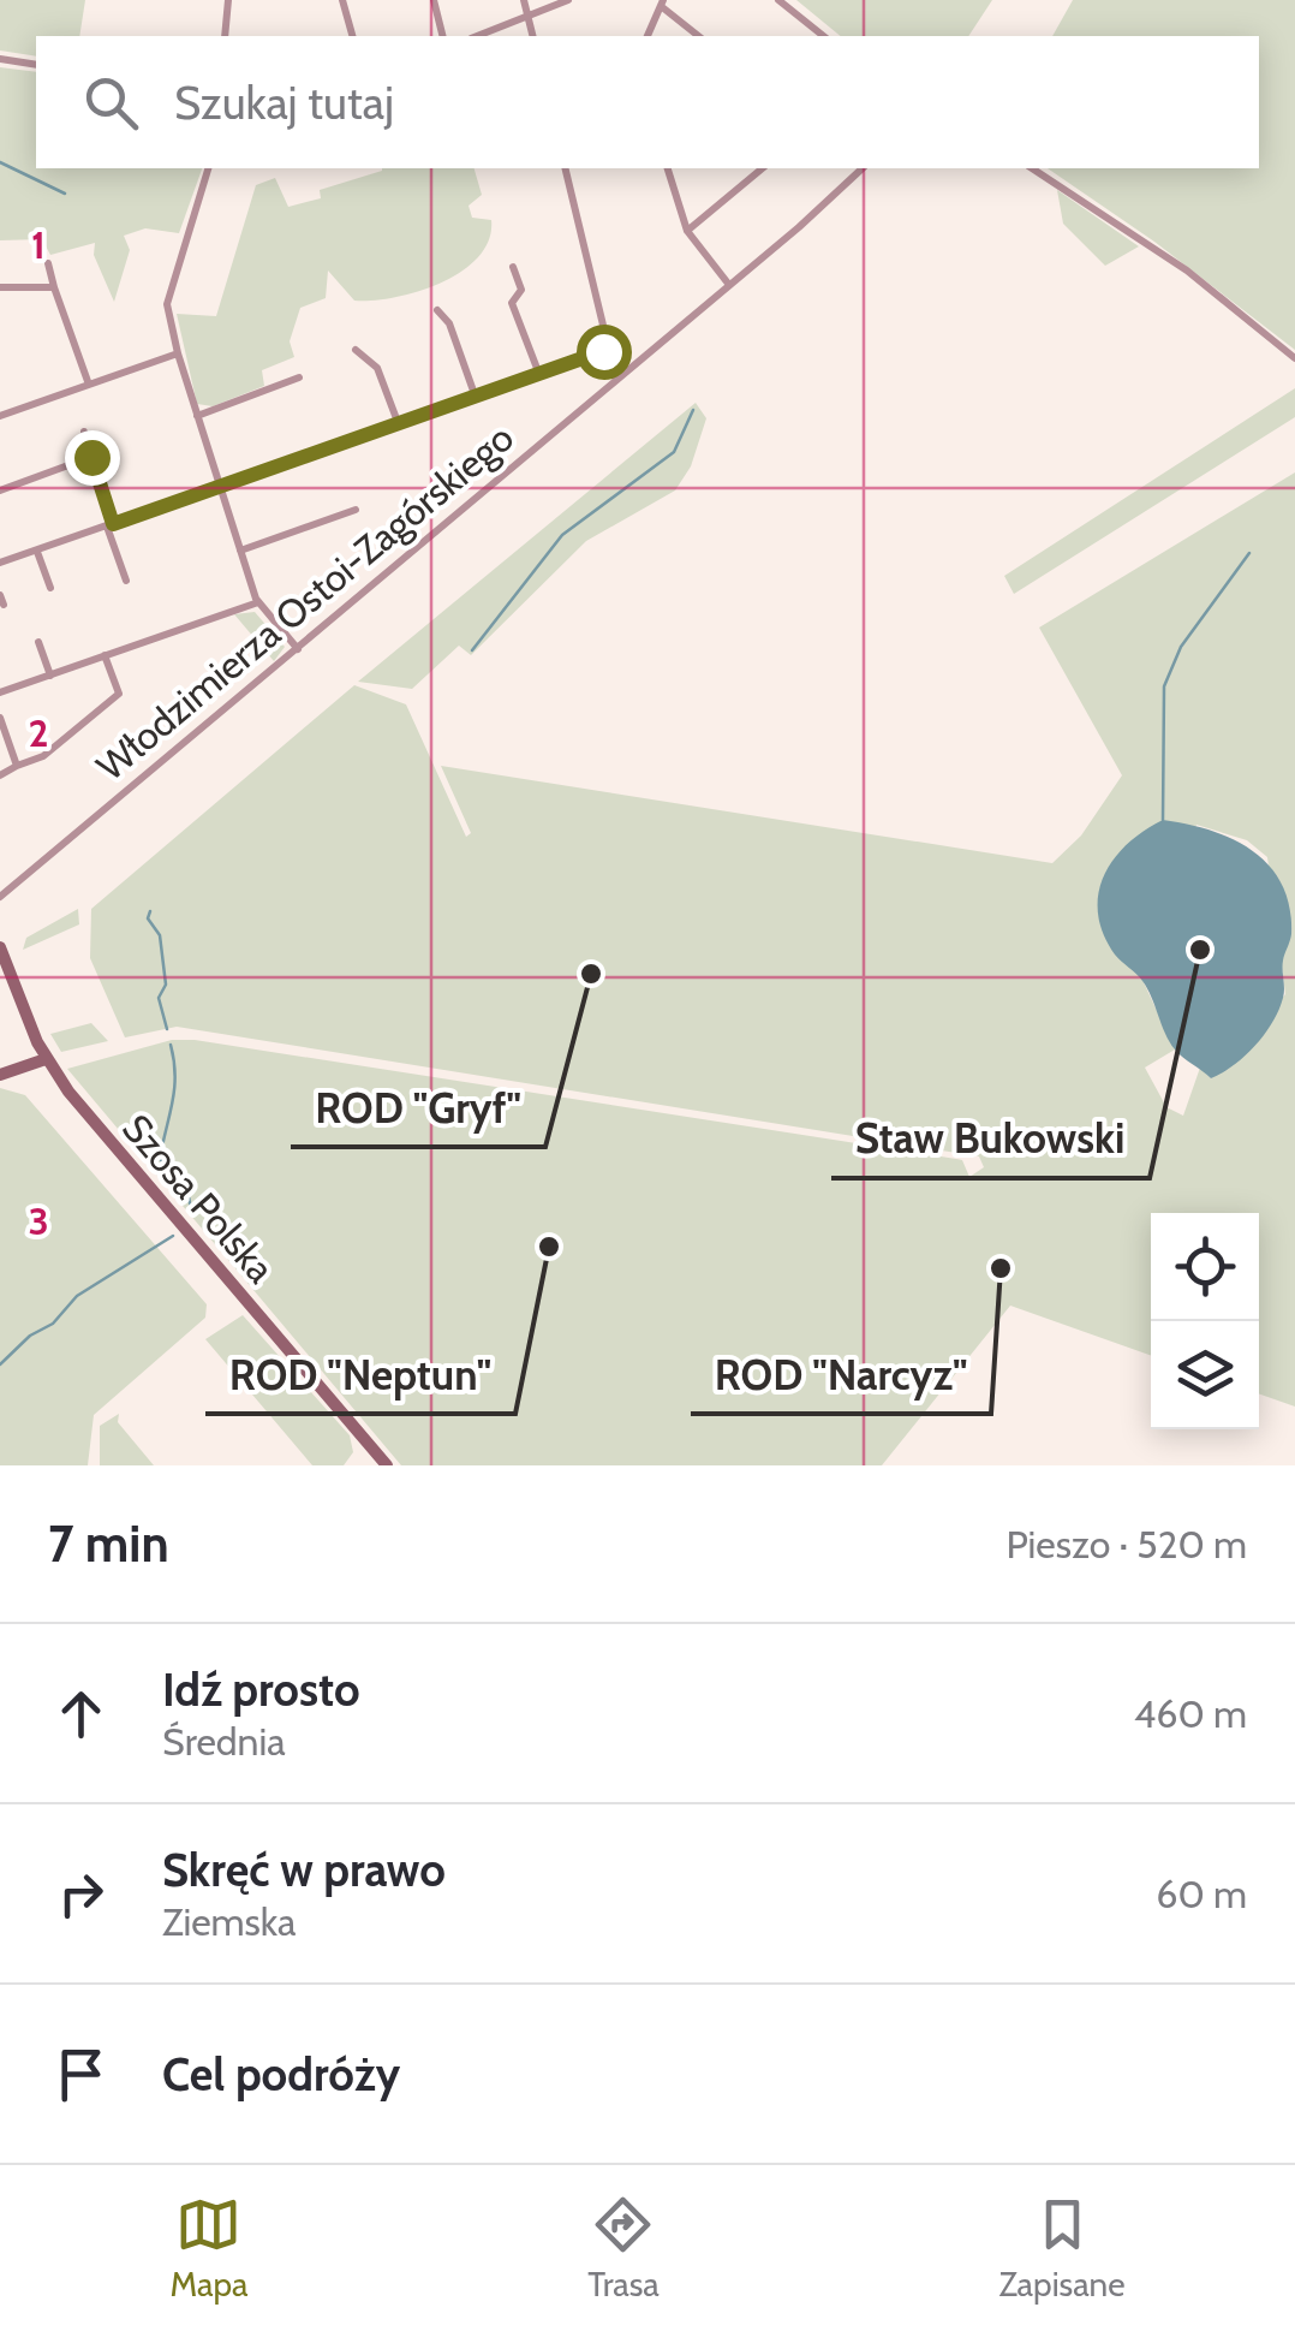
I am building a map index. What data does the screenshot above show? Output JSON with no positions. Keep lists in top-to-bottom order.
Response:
{
  "streets": {
    "street": ["Włodzimierza Ostoi-Zagórskiego", "Szosa Polska"]
  },
  "places": [
    "Staw Bukowski",
    "ROD \"Gryf\"",
    "ROD \"Neptun\"",
    "ROD \"Narcyz\""
  ],
  "page": {
    "search": "Szukaj tutaj",
    "heading": ["7 min", "Pieszo · 520 m"],
    "list": [
      ["Idź prosto", "Średnia", "460 m"],
      ["Skręć w prawo", "Ziemska", "60 m"],
      "Cel podróży"
    ],
    "nav": ["Mapa", "Trasa", "Zapisane"]
  },
  "grid": {
    "rows": ["1", "2", "3"]
  }
}
